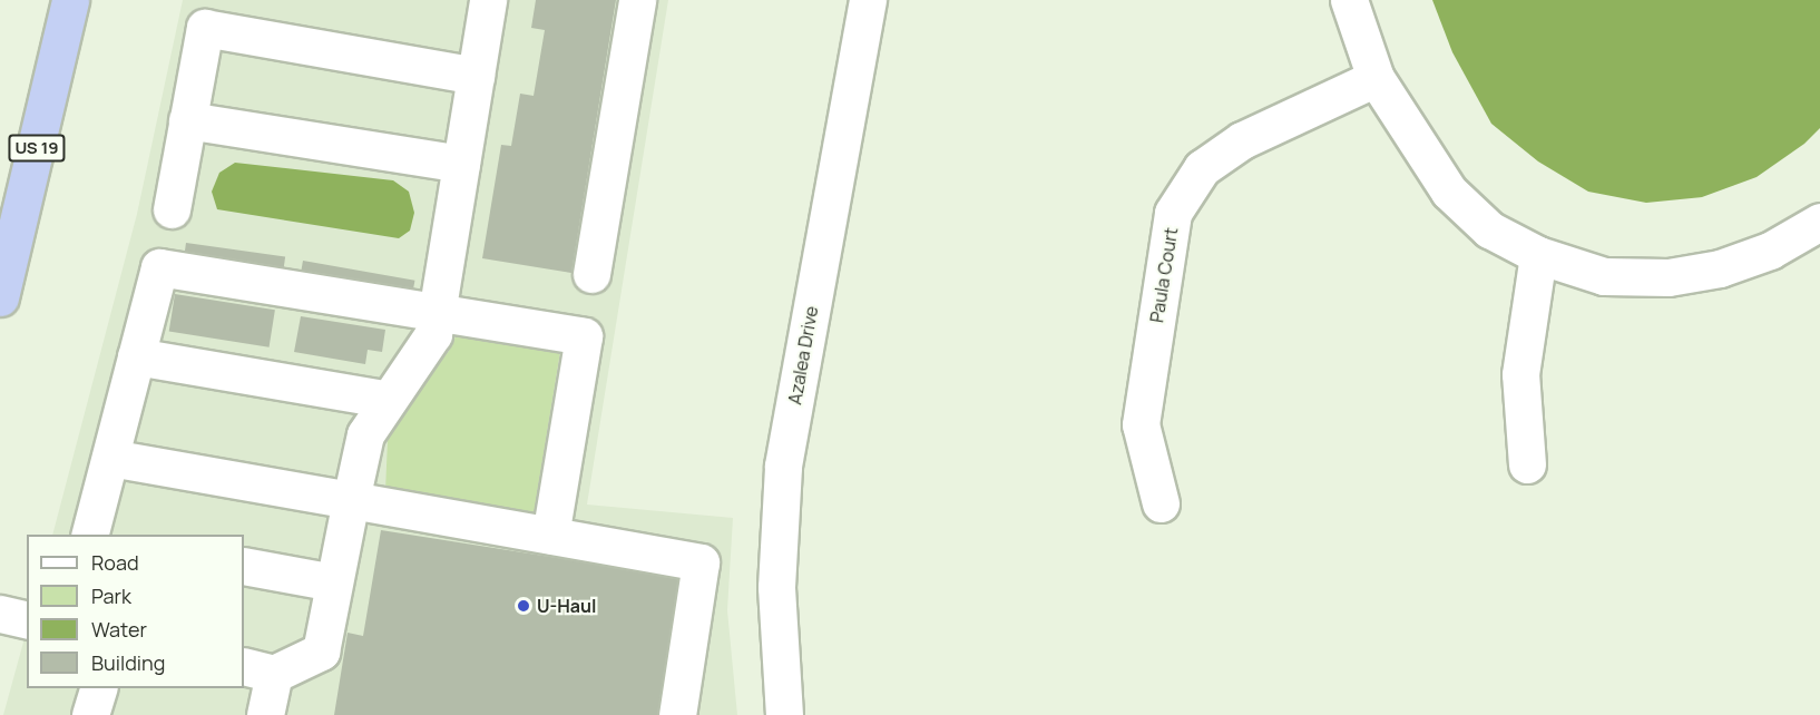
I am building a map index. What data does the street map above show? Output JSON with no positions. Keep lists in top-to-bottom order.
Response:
{
  "streets": {
    "highway": ["US 19"],
    "street": ["Paula Court", "Azalea Drive"]
  },
  "places": ["U-Haul"],
  "legend": [
    "Road",
    "Park",
    "Water",
    "Building"
  ]
}
